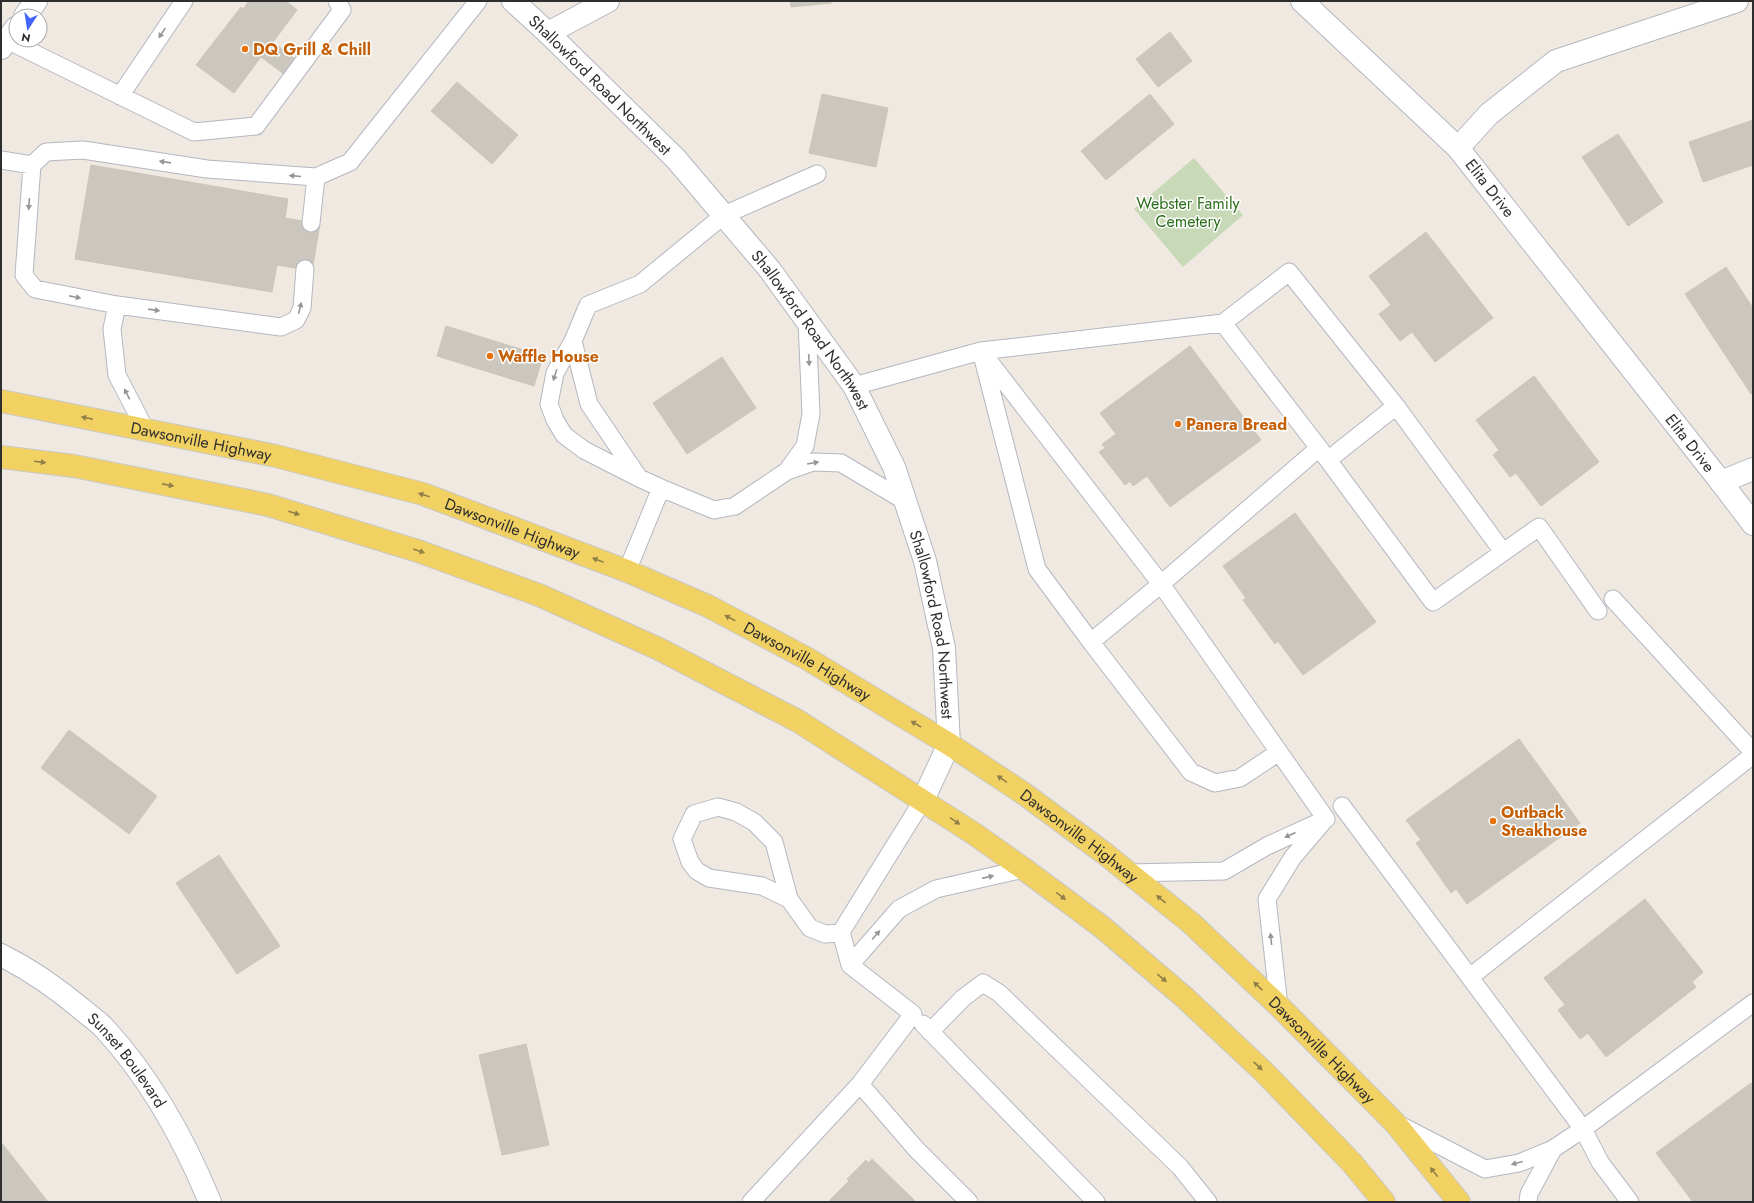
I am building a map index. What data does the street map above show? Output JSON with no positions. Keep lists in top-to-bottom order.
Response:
{
  "streets": {
    "main road": ["Dawsonville Highway"],
    "street": ["Shallowford Road Northwest", "Elita Drive", "Sunset Boulevard"]
  },
  "crossings": [
    ["Shallowford Road Northwest", "Dawsonville Highway"]
  ],
  "parks": ["Webster Family Cemetery"],
  "places": [
    "DQ Grill & Chill",
    "Waffle House",
    "Panera Bread",
    "Outback Steakhouse"
  ],
  "north": "bottom"
}
